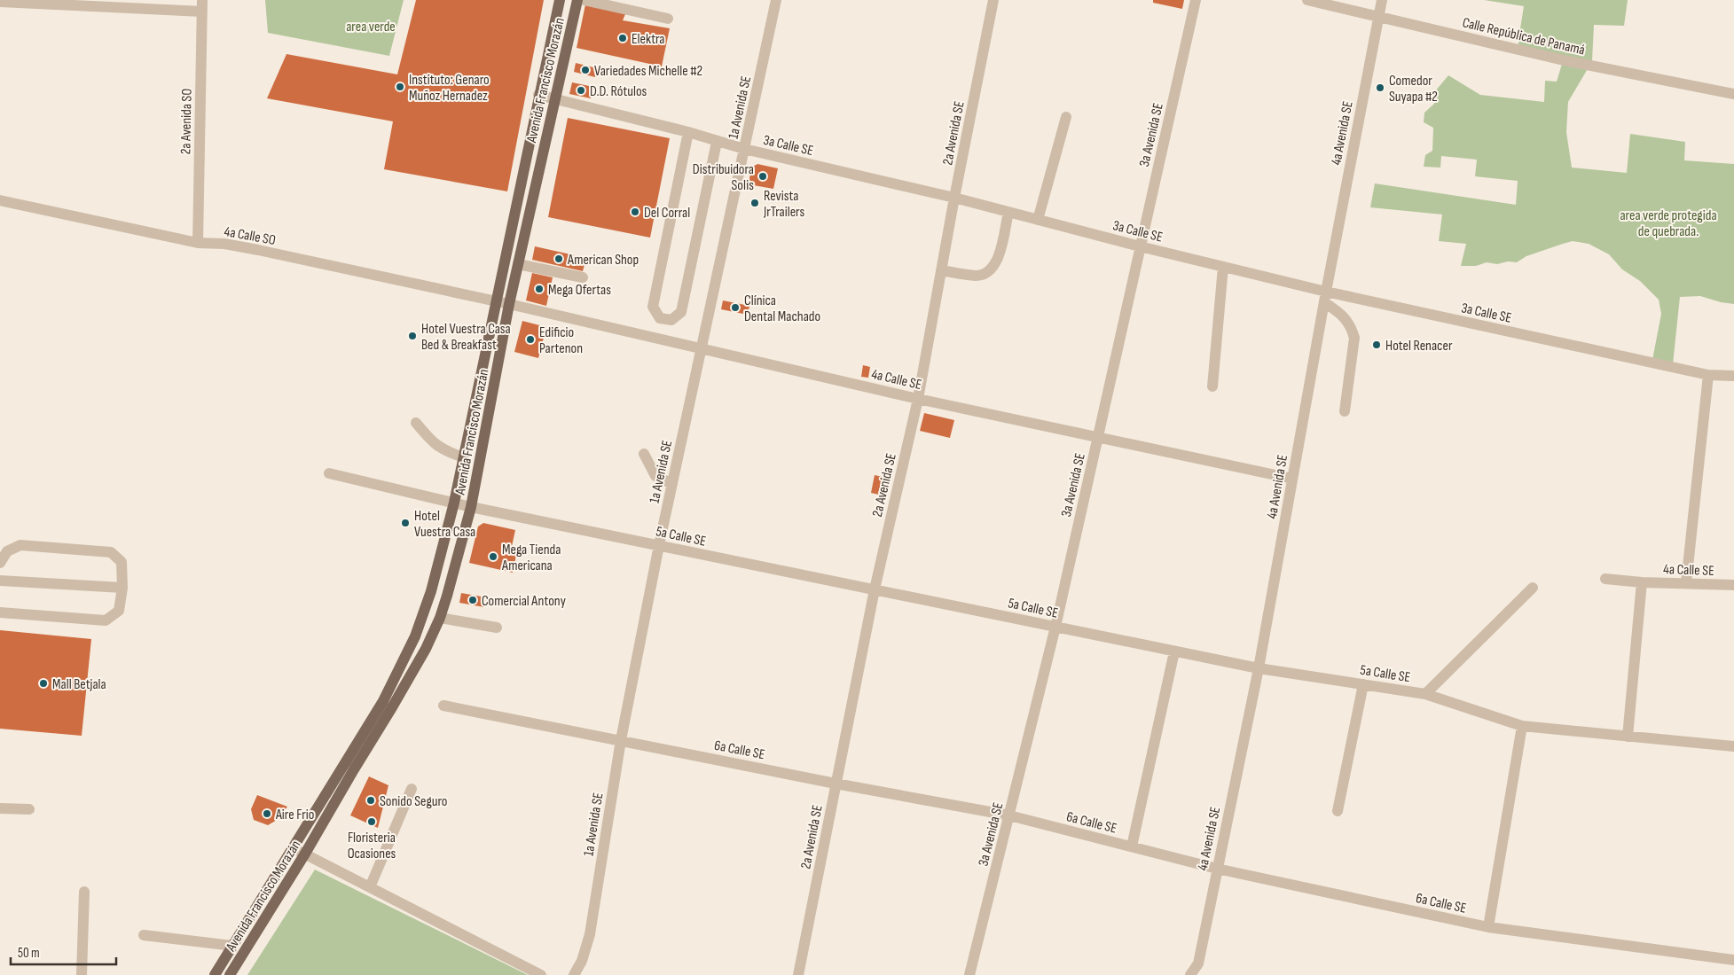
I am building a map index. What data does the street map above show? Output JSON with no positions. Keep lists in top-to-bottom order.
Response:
{
  "streets": {
    "main road": ["Avenida Francisco Morazán"],
    "street": [
      "Calle República de Panamá",
      "1a Avenida SE",
      "2a Avenida SO",
      "2a Avenida SE",
      "4a Avenida SE",
      "3a Avenida SE",
      "3a Calle SE",
      "4a Calle SO",
      "4a Calle SE",
      "5a Calle SE",
      "6a Calle SE"
    ]
  },
  "crossings": [
    ["Calle República de Panamá", "4a Avenida SE"],
    ["Avenida Francisco Morazán", "3a Calle SE"],
    ["Avenida Francisco Morazán", "4a Calle SO"],
    ["Avenida Francisco Morazán", "4a Calle SE"],
    ["Avenida Francisco Morazán", "5a Calle SE"],
    ["1a Avenida SE", "3a Calle SE"],
    ["1a Avenida SE", "4a Calle SE"],
    ["1a Avenida SE", "5a Calle SE"],
    ["1a Avenida SE", "6a Calle SE"],
    ["2a Avenida SO", "4a Calle SO"],
    ["2a Avenida SE", "3a Calle SE"],
    ["2a Avenida SE", "4a Calle SE"],
    ["2a Avenida SE", "5a Calle SE"],
    ["2a Avenida SE", "6a Calle SE"],
    ["4a Avenida SE", "3a Calle SE"],
    ["4a Avenida SE", "4a Calle SE"],
    ["4a Avenida SE", "5a Calle SE"],
    ["4a Avenida SE", "6a Calle SE"],
    ["3a Avenida SE", "3a Calle SE"],
    ["3a Avenida SE", "4a Calle SE"],
    ["3a Avenida SE", "5a Calle SE"],
    ["3a Avenida SE", "6a Calle SE"],
    ["4a Calle SO", "4a Calle SE"]
  ],
  "parks": ["area verde", "area verde protegida de quebrada."],
  "places": [
    "Elektra",
    "Variedades Michelle #2",
    "Instituto: Genaro Muñoz Hernadez",
    "Comedor Suyapa #2",
    "D.D. Rótulos",
    "Distribuidora Solis",
    "Revista JrTrailers",
    "Del Corral",
    "American Shop",
    "Mega Ofertas",
    "Clínica Dental Machado",
    "Hotel Vuestra Casa Bed & Breakfast",
    "Edificio Partenon",
    "Hotel Renacer",
    "Hotel Vuestra Casa",
    "Mega Tienda Americana",
    "Comercial Antony",
    "Mall Betjala",
    "Sonido Seguro",
    "Aire Frio",
    "Floristeria Ocasiones"
  ],
  "scale_bar": "50 m"
}
